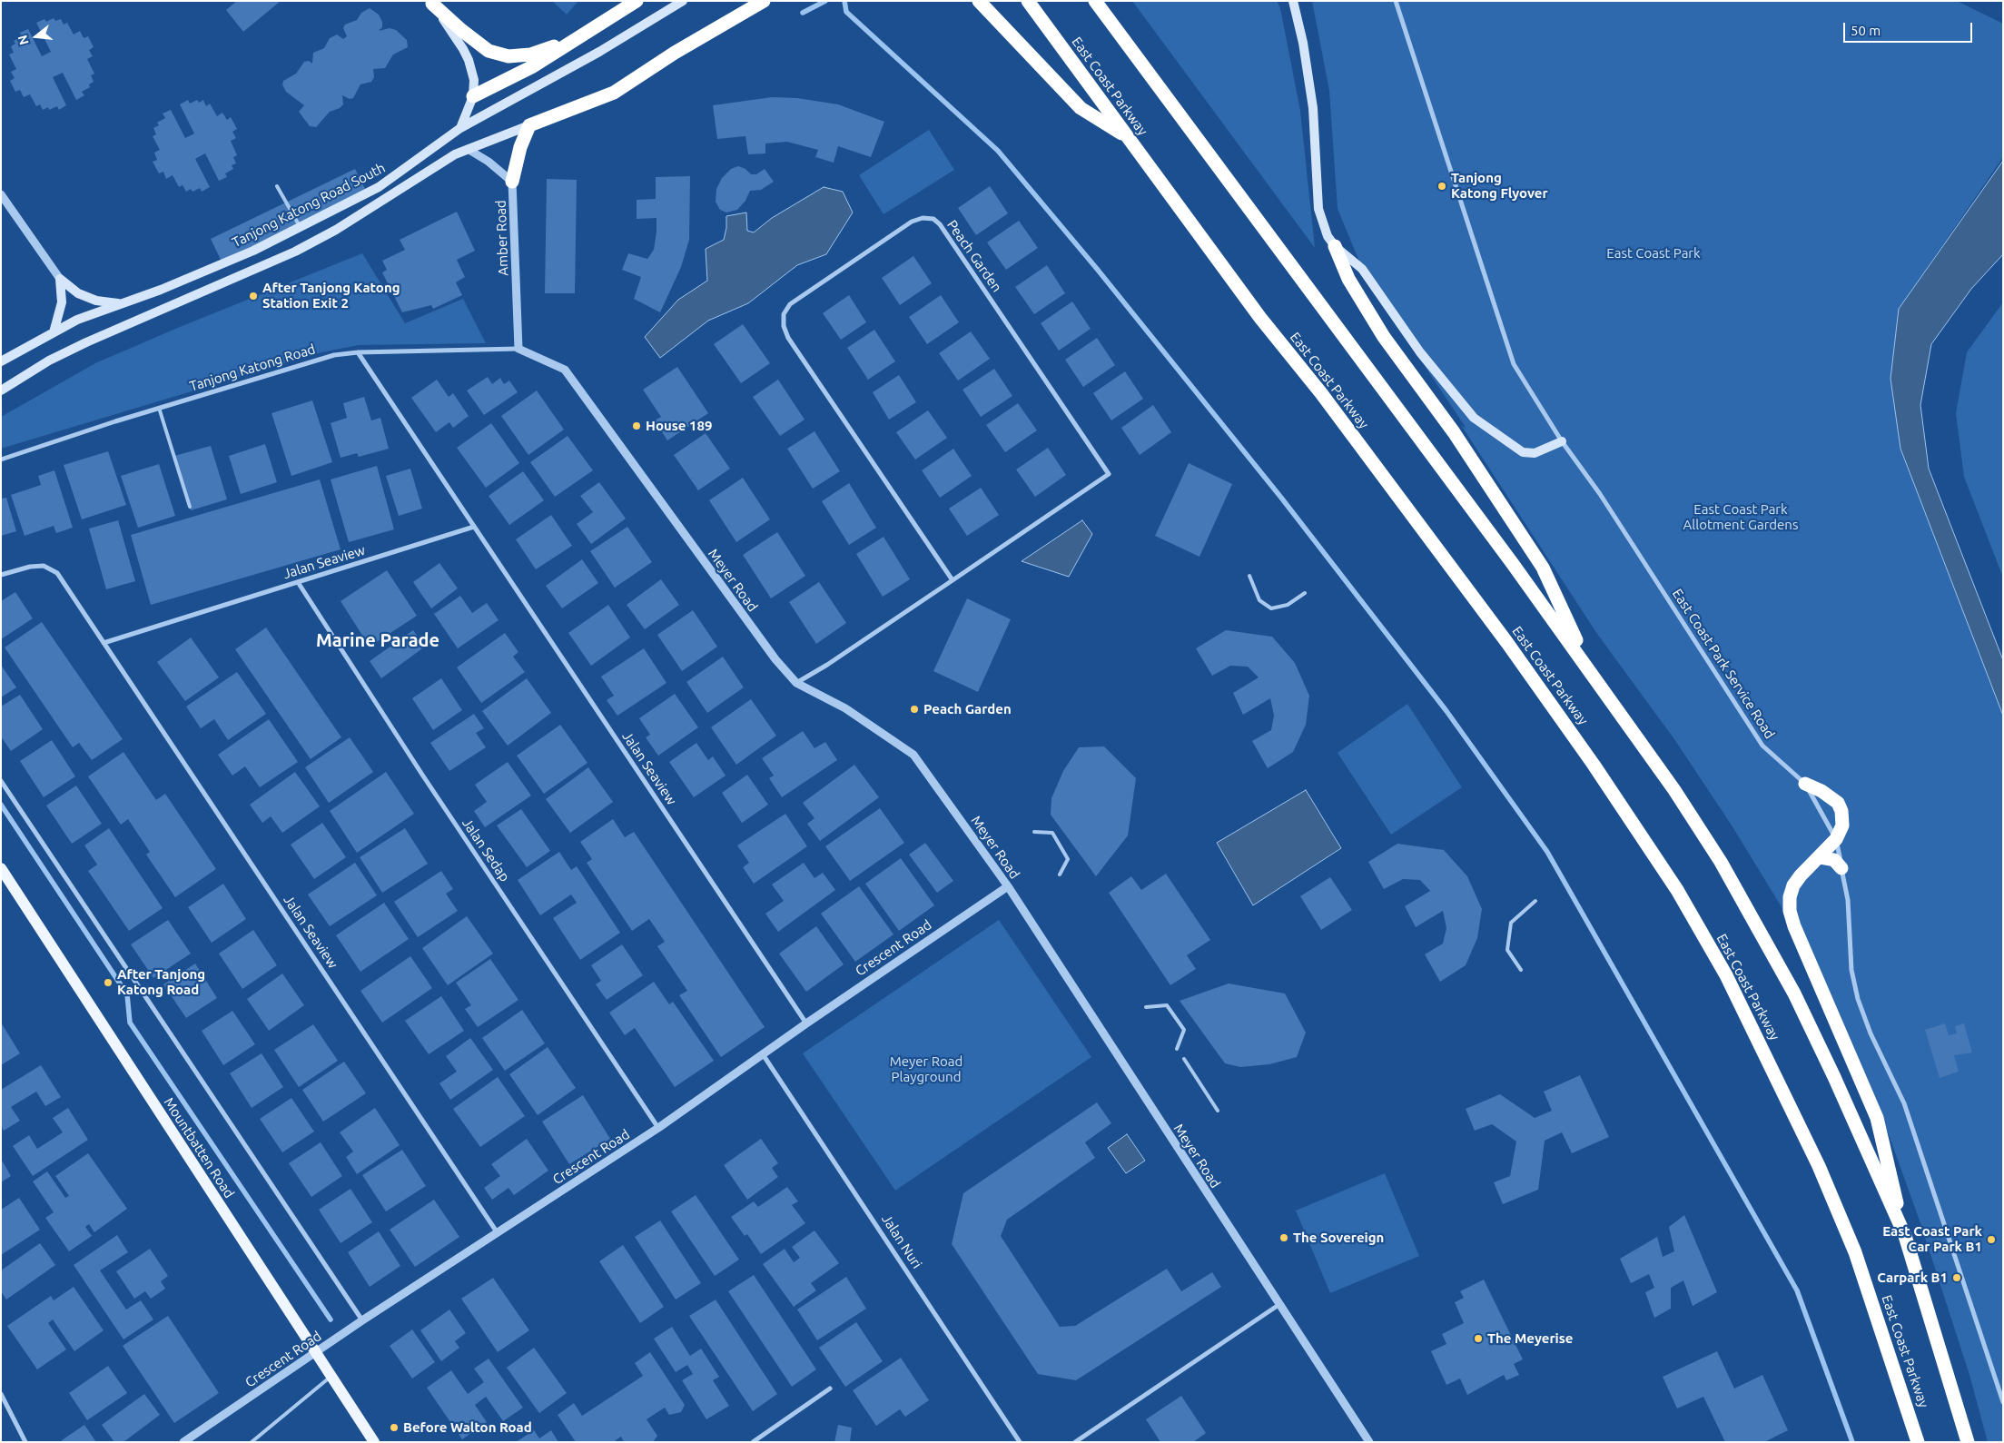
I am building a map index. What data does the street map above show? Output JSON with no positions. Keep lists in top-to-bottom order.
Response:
{
  "streets": {
    "highway": ["East Coast Parkway"],
    "main road": ["Tanjong Katong Road South", "Mountbatten Road"],
    "street": [
      "Amber Road",
      "Peach Garden",
      "Tanjong Katong Road",
      "Jalan Seaview",
      "Meyer Road",
      "East Coast Park Service Road",
      "Jalan Sedap",
      "Crescent Road",
      "Jalan Nuri"
    ]
  },
  "crossings": [
    ["Tanjong Katong Road South", "Amber Road"],
    ["Amber Road", "Tanjong Katong Road"],
    ["Amber Road", "Meyer Road"],
    ["Peach Garden", "Meyer Road"],
    ["Tanjong Katong Road", "Jalan Seaview"],
    ["Tanjong Katong Road", "Meyer Road"],
    ["Jalan Seaview", "Jalan Sedap"],
    ["Jalan Seaview", "Crescent Road"],
    ["Meyer Road", "Crescent Road"],
    ["Jalan Sedap", "Crescent Road"],
    ["Crescent Road", "Mountbatten Road"],
    ["Crescent Road", "Jalan Nuri"]
  ],
  "districts": ["Marine Parade"],
  "parks": ["East Coast Park", "East Coast Park Allotment Gardens", "Meyer Road Playground"],
  "places": [
    "Tanjong Katong Flyover",
    "After Tanjong Katong Station Exit 2",
    "House 189",
    "Peach Garden",
    "After Tanjong Katong Road",
    "The Sovereign",
    "East Coast Park Car Park B1",
    "Carpark B1",
    "The Meyerise",
    "Before Walton Road"
  ],
  "scale_bar": "50 m",
  "north": "left"
}
